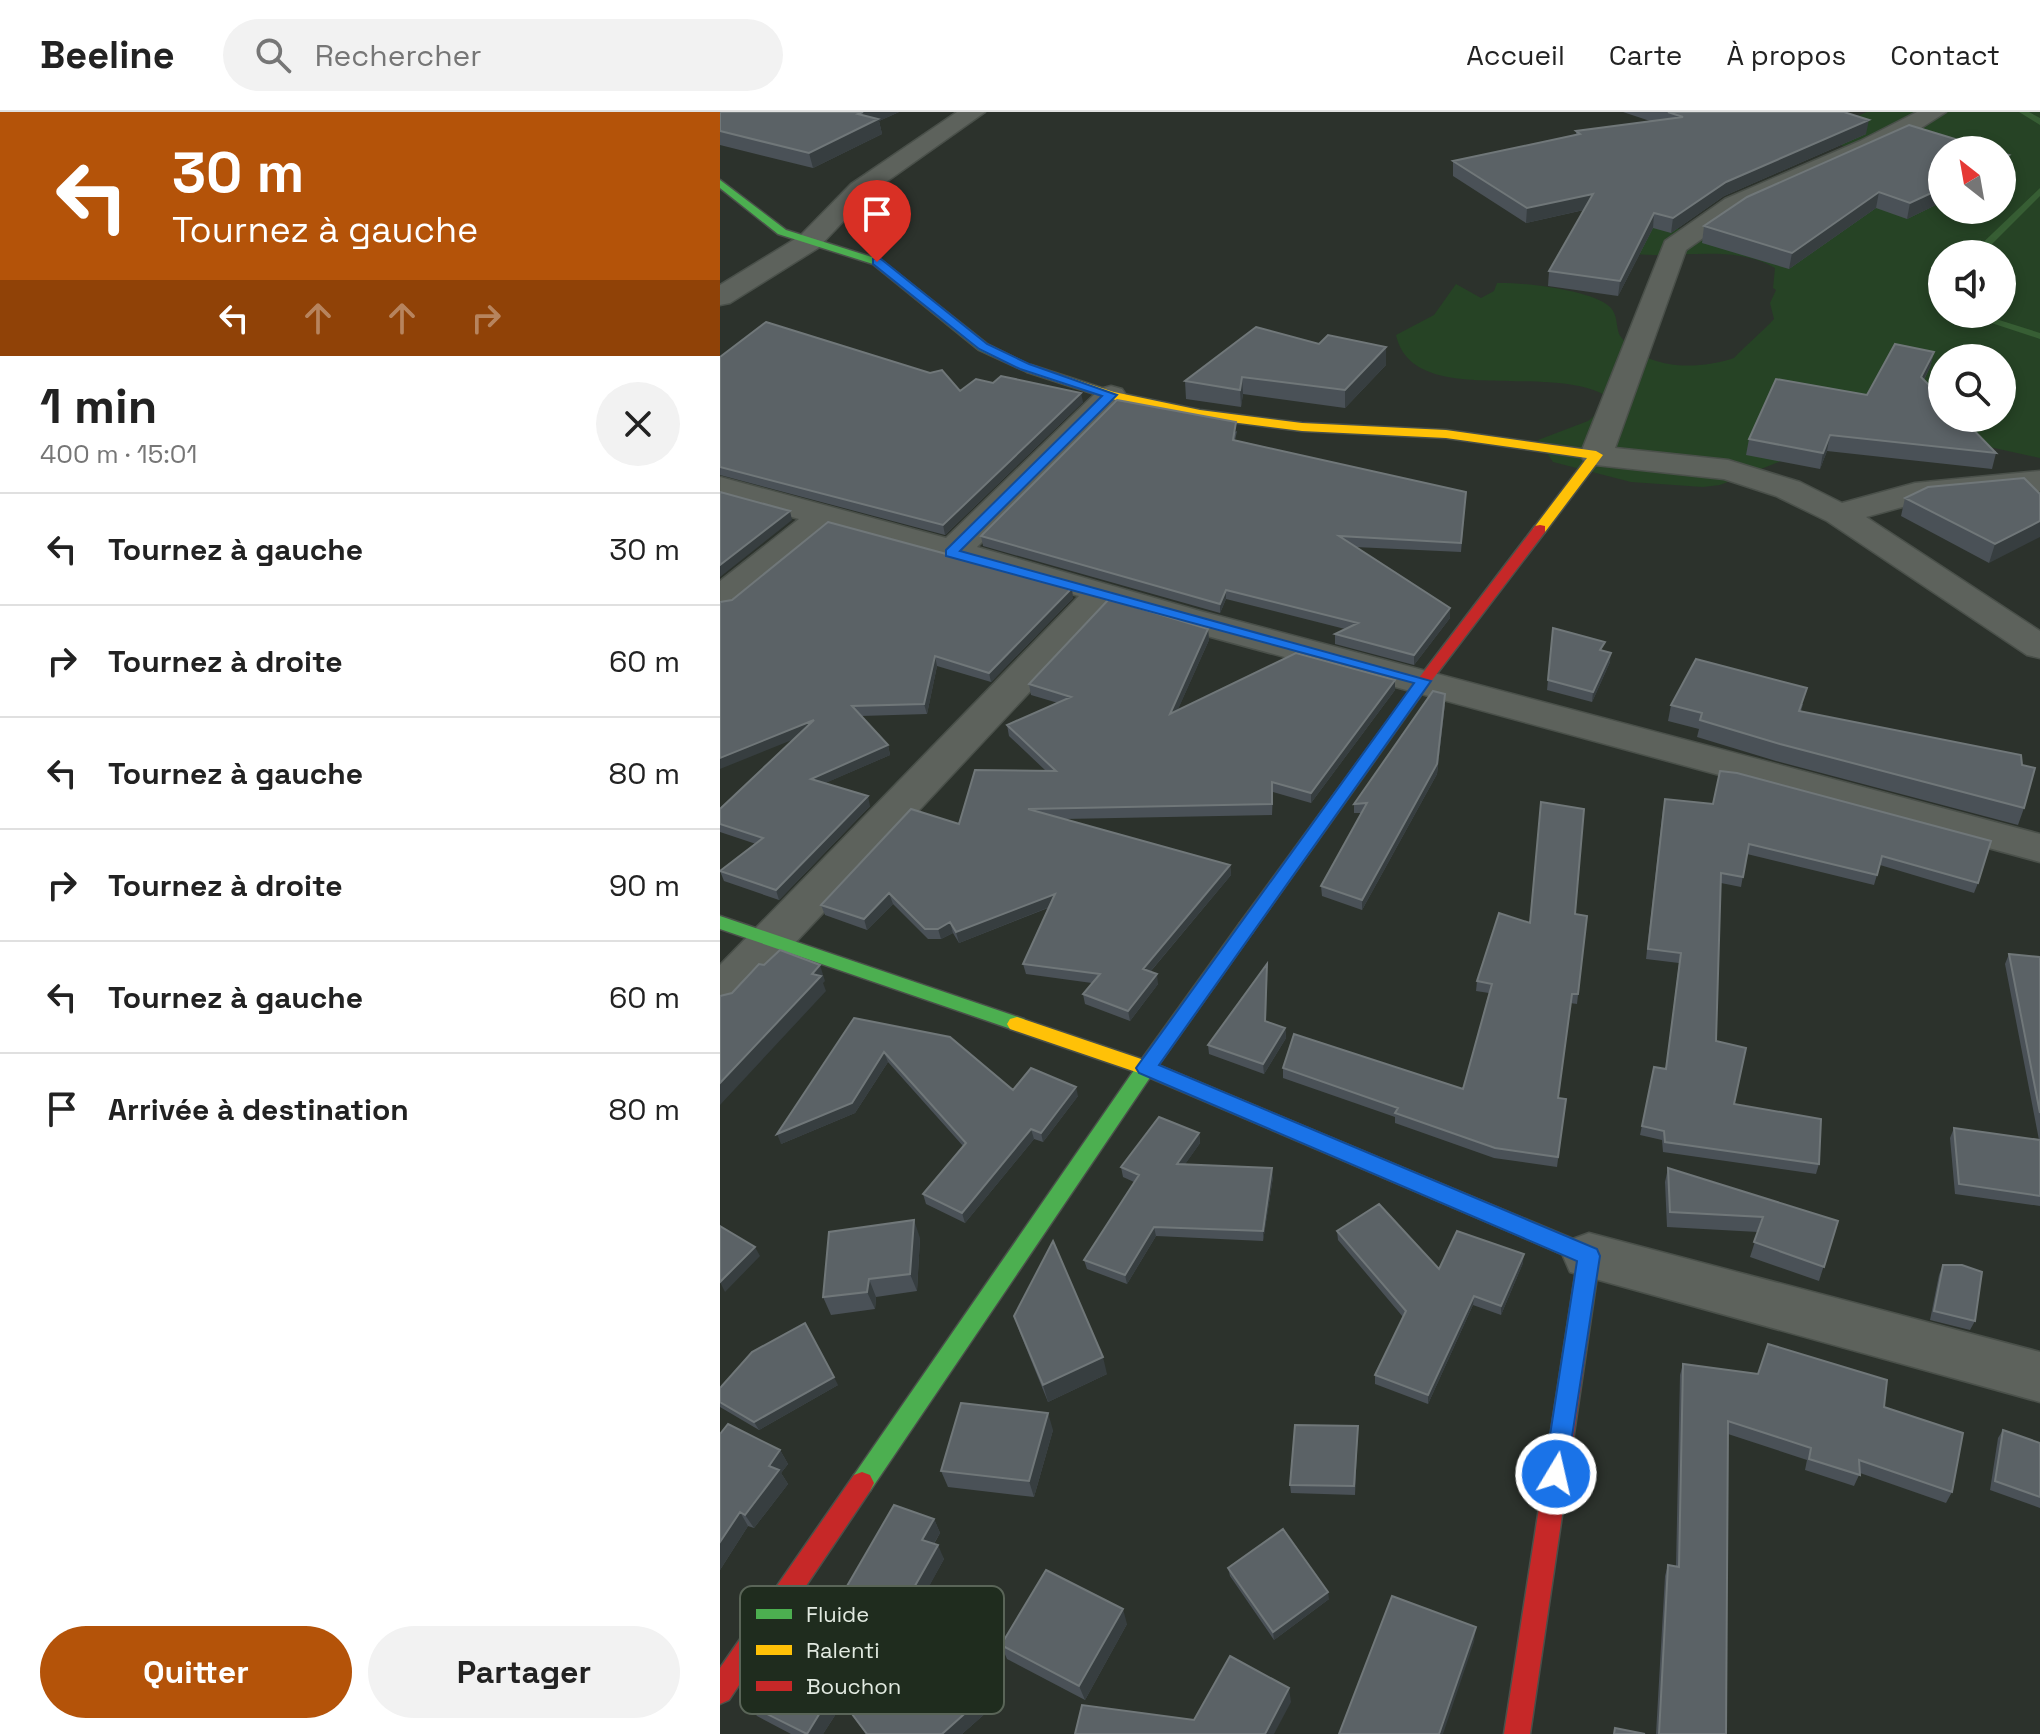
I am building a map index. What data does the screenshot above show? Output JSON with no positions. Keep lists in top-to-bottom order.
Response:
{
  "legend": ["Fluide", "Ralenti", "Bouchon"],
  "north": "top left",
  "page": {
    "header": "Beeline",
    "search": "Rechercher",
    "nav": [
      "Accueil",
      "Carte",
      "À propos",
      "Contact"
    ],
    "turn": ["30 m", "Tournez à gauche"],
    "heading": ["1 min", "400 m · 15:01"],
    "list": [
      {
        "name": "Tournez à gauche",
        "value": "30 m"
      },
      {
        "name": "Tournez à droite",
        "value": "60 m"
      },
      {
        "name": "Tournez à gauche",
        "value": "80 m"
      },
      {
        "name": "Tournez à droite",
        "value": "90 m"
      },
      {
        "name": "Tournez à gauche",
        "value": "60 m"
      },
      {
        "name": "Arrivée à destination",
        "value": "80 m"
      }
    ],
    "buttons": ["Quitter", "Partager"]
  }
}
